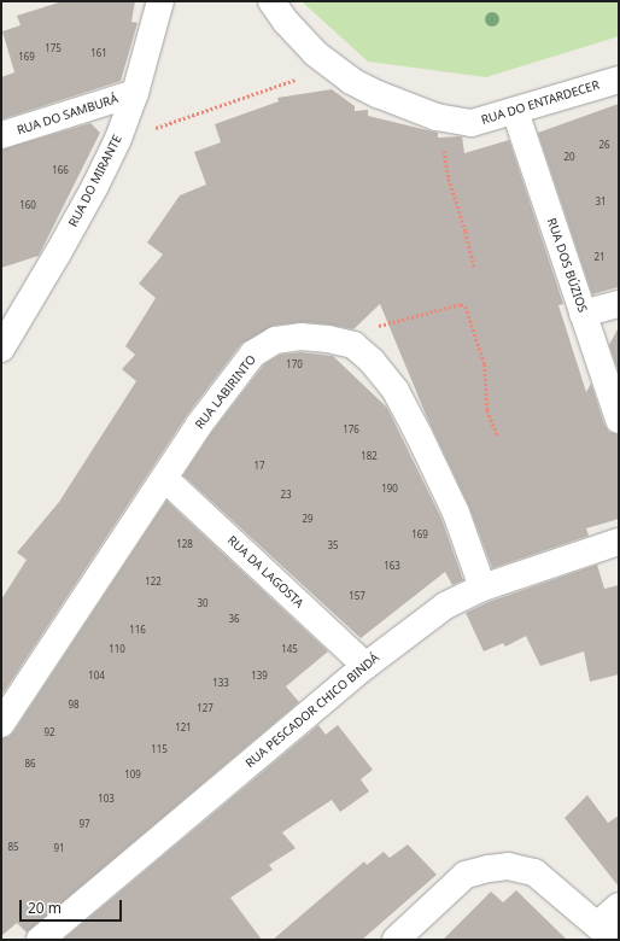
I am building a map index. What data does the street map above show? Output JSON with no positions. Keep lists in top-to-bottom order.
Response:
{
  "streets": {
    "street": [
      "RUA DO ENTARDECER",
      "RUA DO SAMBURÁ",
      "RUA DO MIRANTE",
      "RUA DOS BÚZIOS",
      "RUA LABIRINTO",
      "RUA DA LAGOSTA",
      "RUA PESCADOR CHICO BINDÁ"
    ]
  },
  "crossings": [
    ["RUA DO ENTARDECER", "RUA DOS BÚZIOS"],
    ["RUA DO SAMBURÁ", "RUA DO MIRANTE"],
    ["RUA LABIRINTO", "RUA DA LAGOSTA"],
    ["RUA LABIRINTO", "RUA PESCADOR CHICO BINDÁ"],
    ["RUA DA LAGOSTA", "RUA PESCADOR CHICO BINDÁ"]
  ],
  "house_numbers": [
    "175",
    "161",
    "169",
    "26",
    "20",
    "166",
    "31",
    "160",
    "21",
    "170",
    "176",
    "182",
    "17",
    "190",
    "23",
    "29",
    "169",
    "128",
    "35",
    "163",
    "122",
    "157",
    "30",
    "36",
    "116",
    "110",
    "145",
    "104",
    "139",
    "133",
    "98",
    "127",
    "121",
    "92",
    "115",
    "86",
    "109",
    "103",
    "97",
    "85",
    "91"
  ],
  "scale_bar": "20 m"
}
